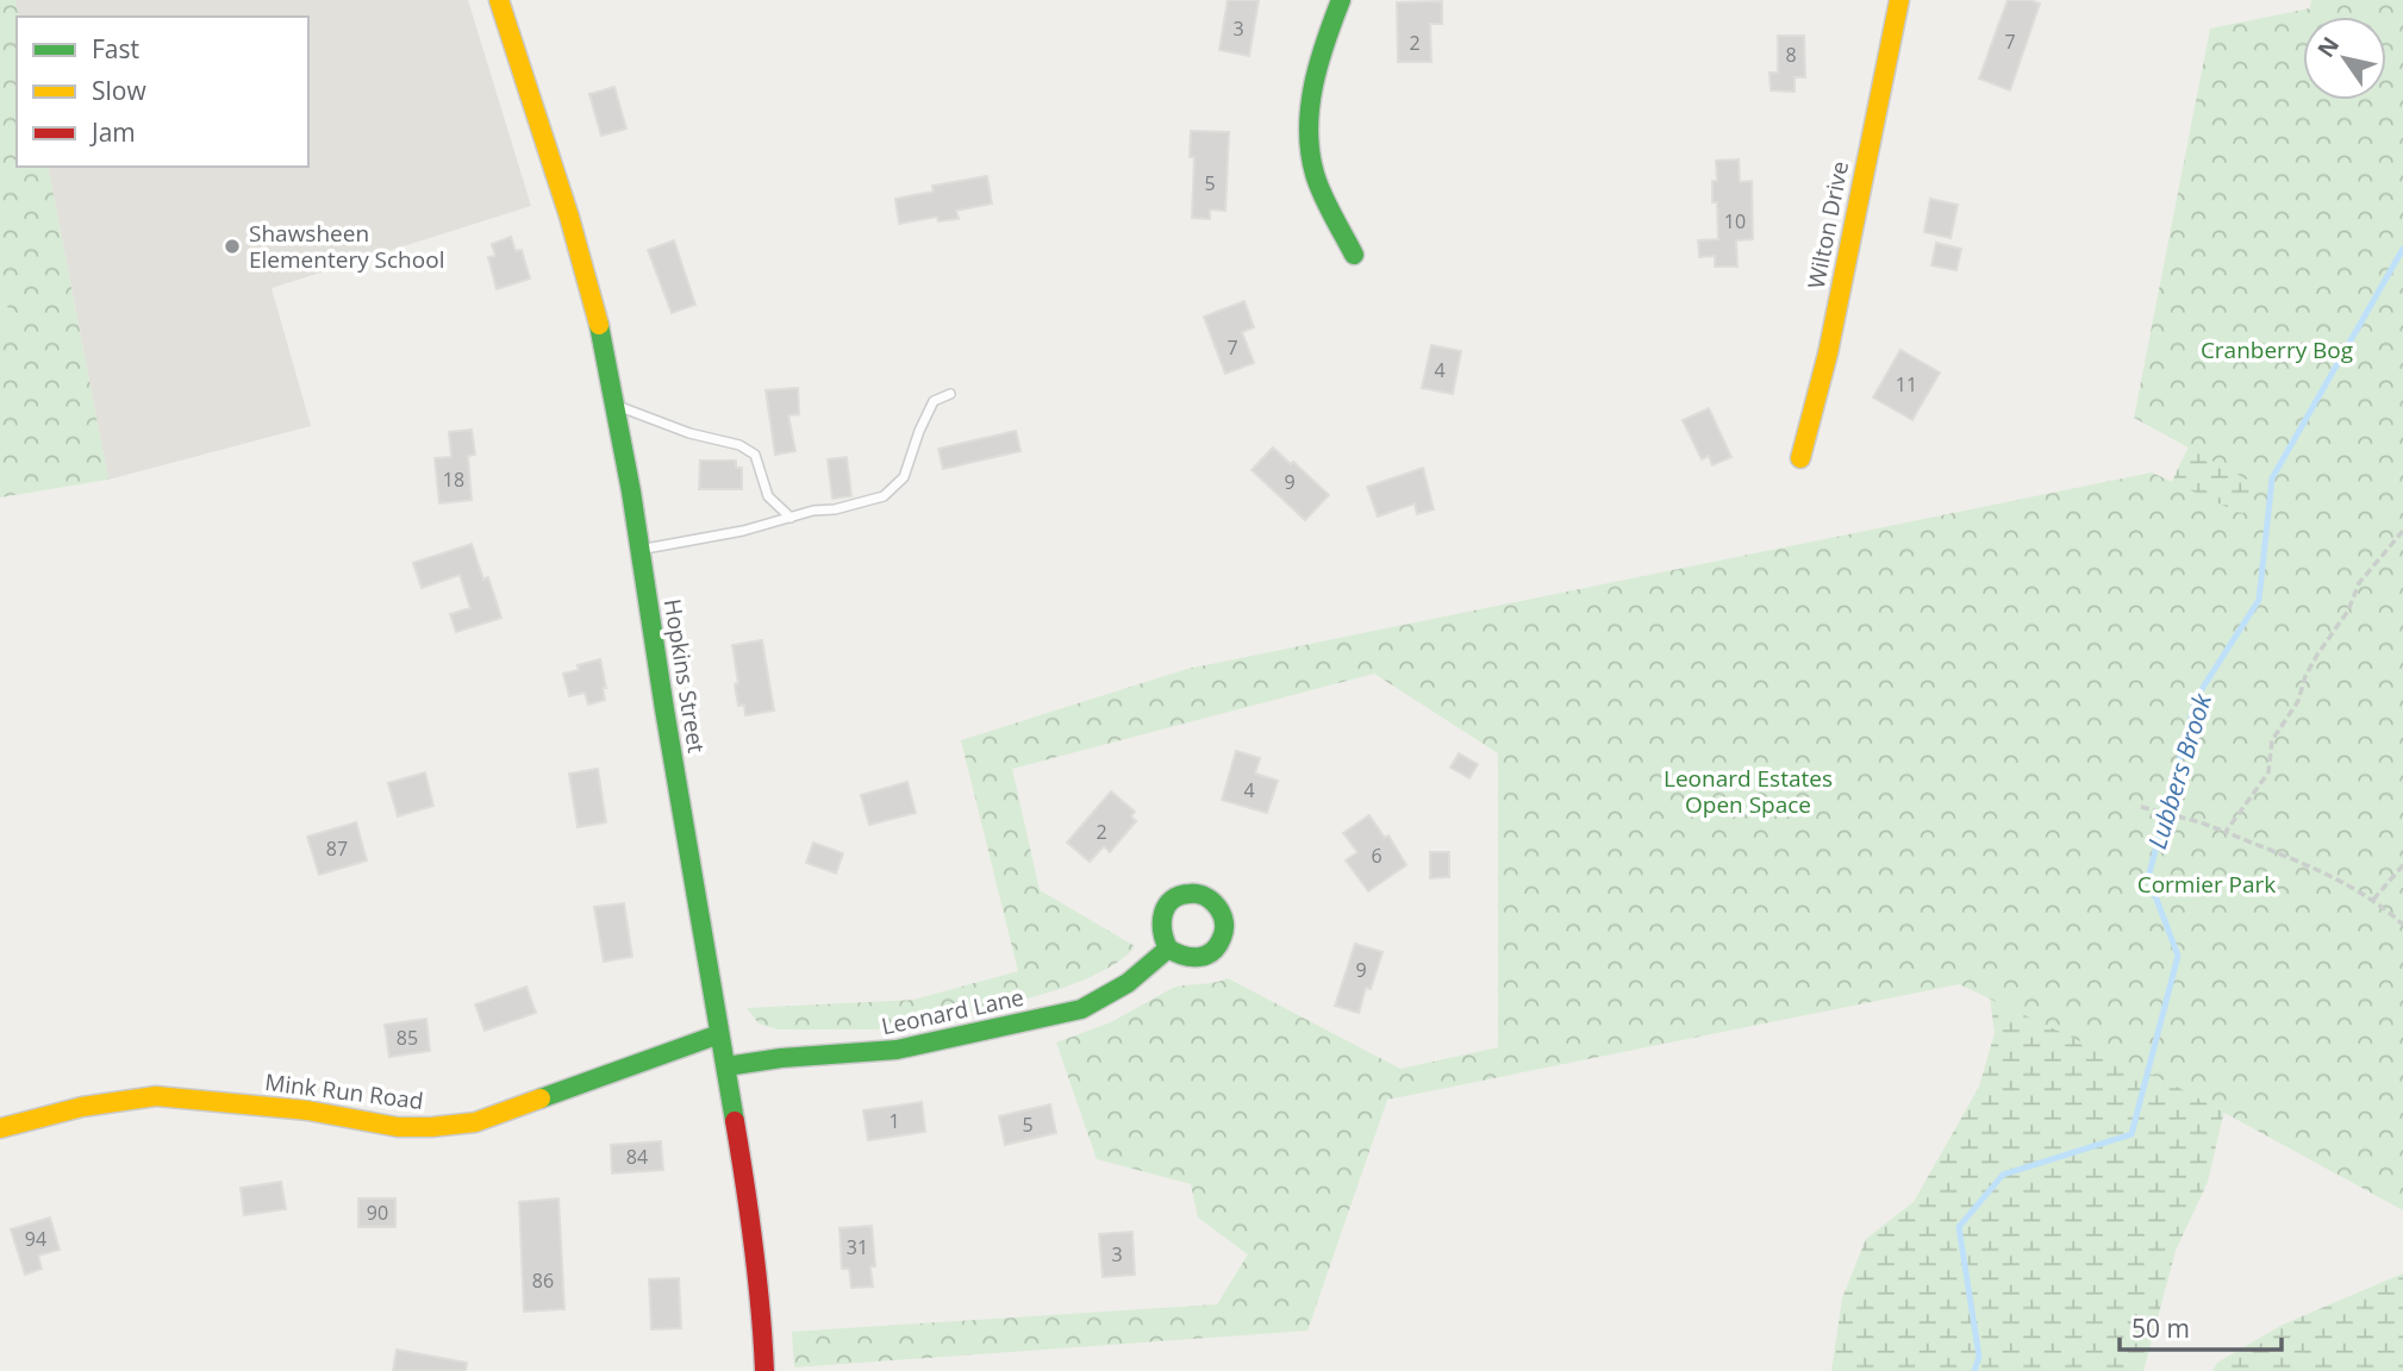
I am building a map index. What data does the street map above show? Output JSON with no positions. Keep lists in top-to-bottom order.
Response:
{
  "streets": {
    "street": [
      "Wilton Drive",
      "Hopkins Street",
      "Leonard Lane",
      "Mink Run Road"
    ]
  },
  "crossings": [
    ["Hopkins Street", "Leonard Lane"],
    ["Hopkins Street", "Mink Run Road"]
  ],
  "water": ["Lubbers Brook"],
  "parks": ["Cranberry Bog", "Leonard Estates Open Space", "Cormier Park"],
  "places": ["Shawsheen Elementery School"],
  "house_numbers": [
    "3",
    "7",
    "2",
    "8",
    "5",
    "10",
    "7",
    "4",
    "11",
    "18",
    "9",
    "4",
    "2",
    "87",
    "6",
    "9",
    "85",
    "1",
    "5",
    "84",
    "90",
    "94",
    "31",
    "3",
    "86"
  ],
  "legend": ["Fast", "Slow", "Jam"],
  "scale_bar": "50 m",
  "north": "top left"
}
